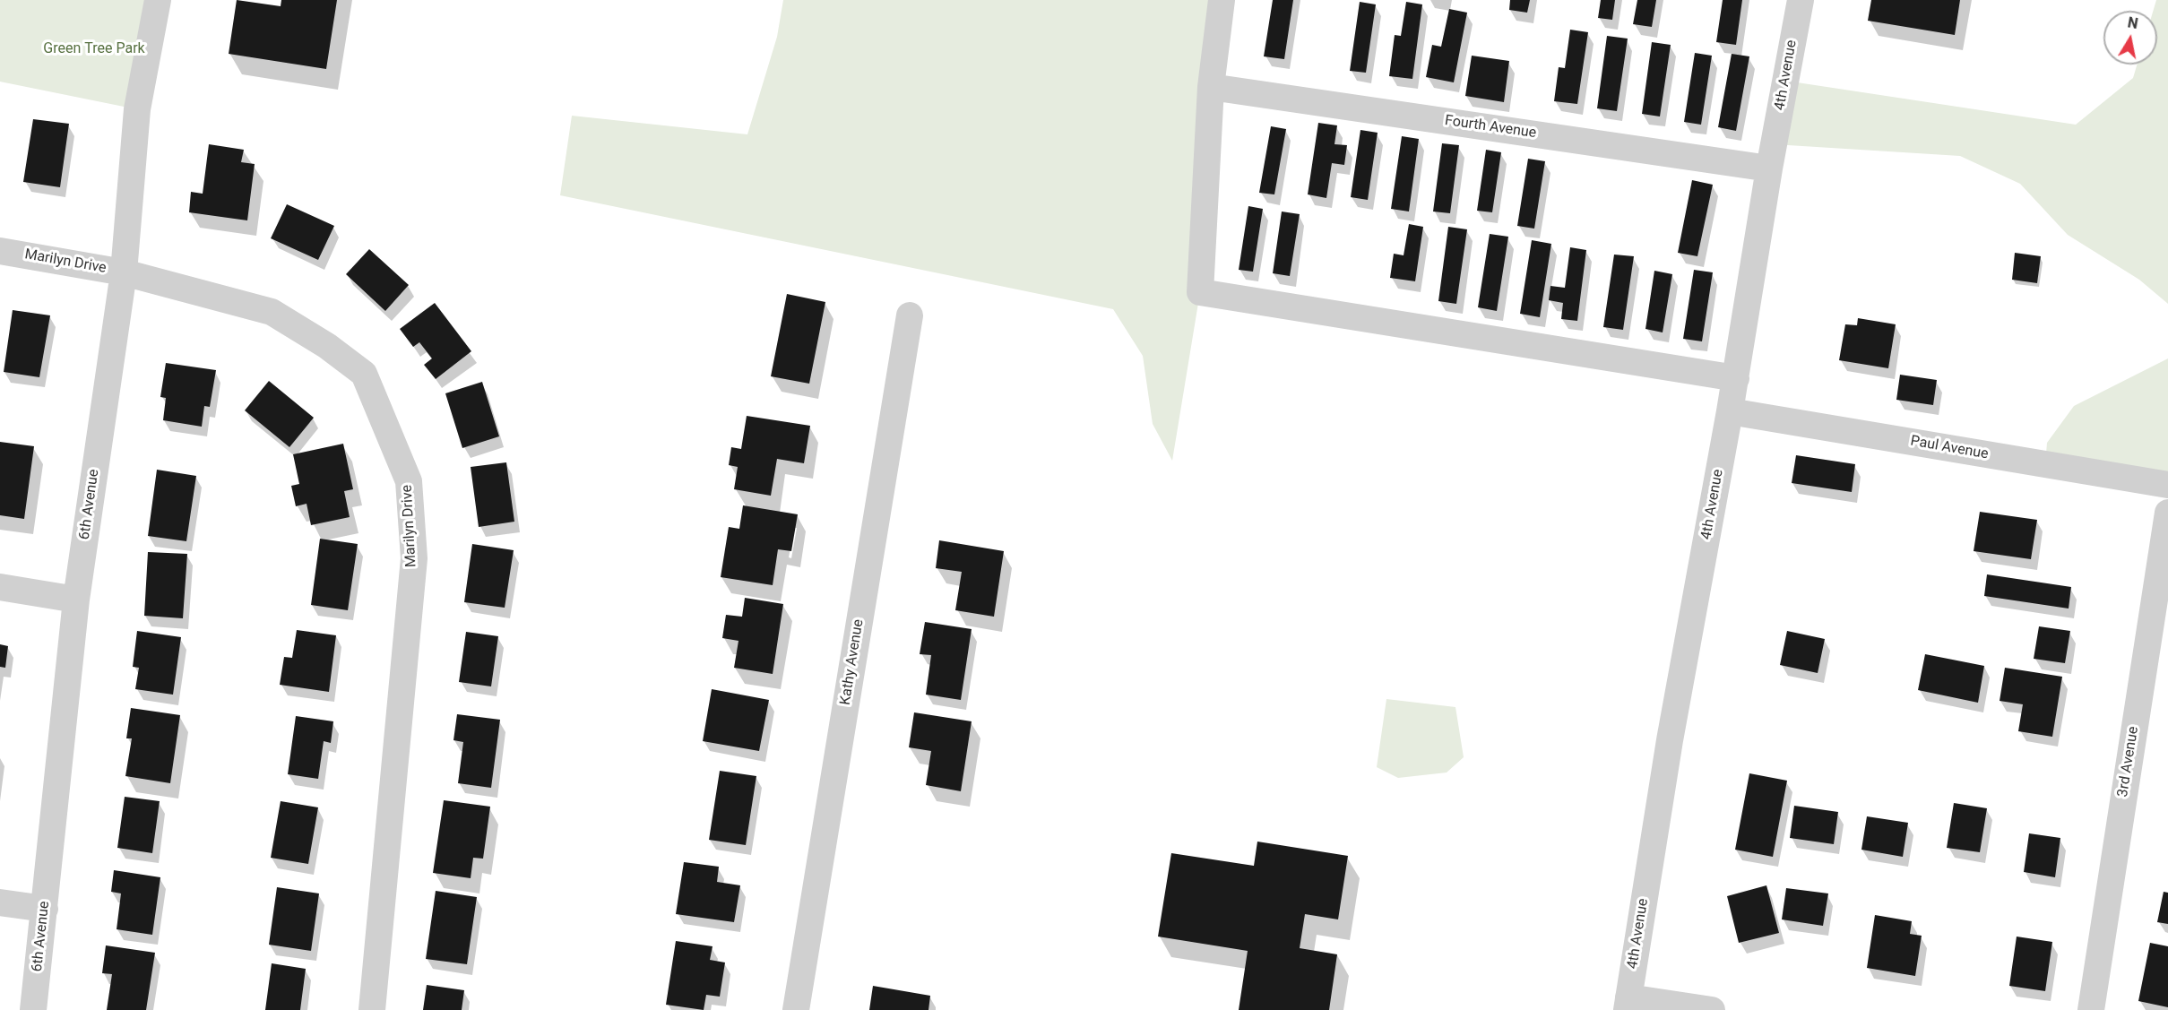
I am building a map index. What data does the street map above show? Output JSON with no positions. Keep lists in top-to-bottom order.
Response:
{
  "streets": {
    "street": [
      "4th Avenue",
      "Fourth Avenue",
      "Marilyn Drive",
      "Paul Avenue",
      "6th Avenue",
      "Kathy Avenue",
      "3rd Avenue"
    ]
  },
  "crossings": [
    ["4th Avenue", "Fourth Avenue"],
    ["4th Avenue", "Paul Avenue"],
    ["Marilyn Drive", "6th Avenue"]
  ],
  "parks": ["Green Tree Park"],
  "north": "top"
}
